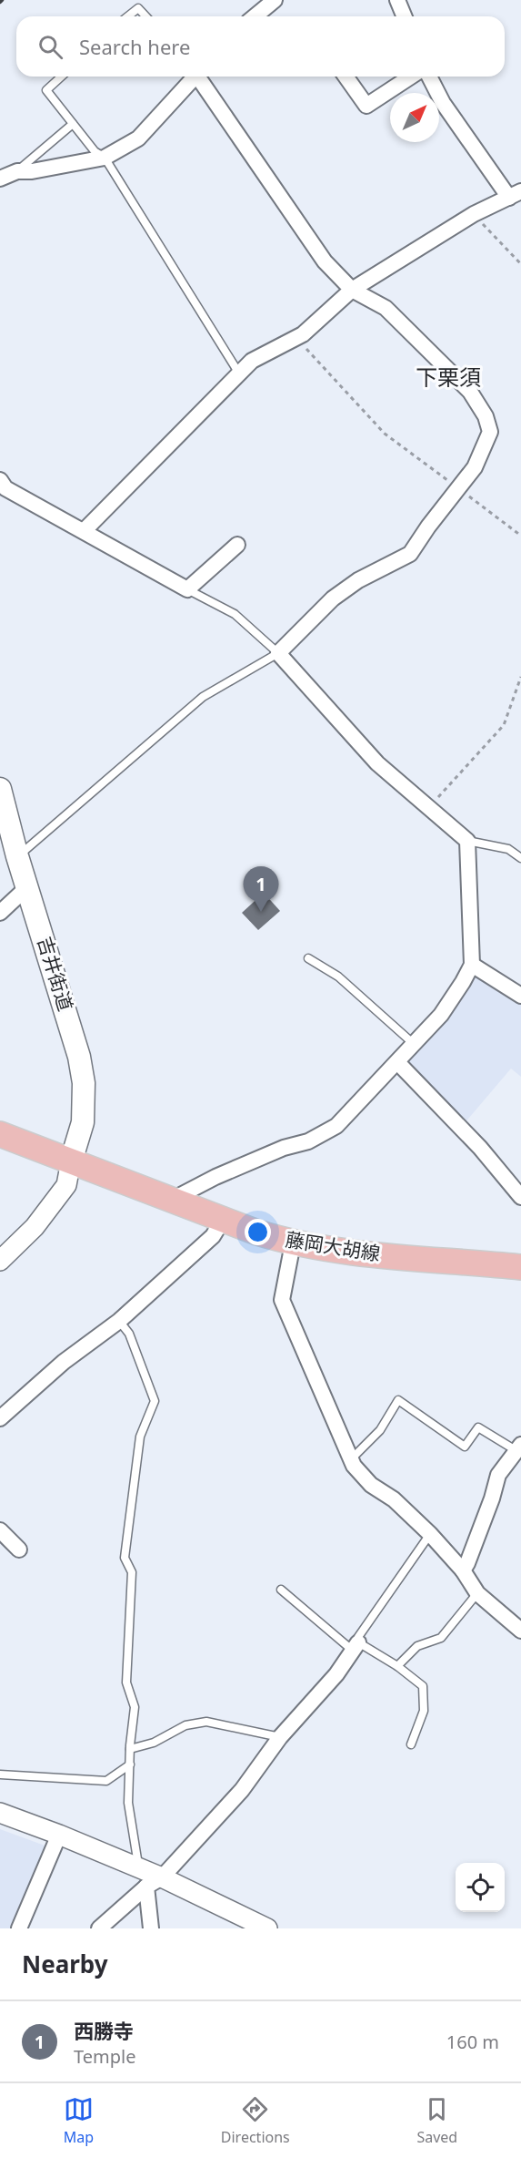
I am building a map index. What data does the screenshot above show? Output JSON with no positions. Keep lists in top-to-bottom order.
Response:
{
  "streets": {
    "main road": ["吉井街道", "藤岡大胡線"]
  },
  "crossings": [
    ["吉井街道", "藤岡大胡線"]
  ],
  "districts": ["下栗須"],
  "north": "top right",
  "page": {
    "search": "Search here",
    "pins": "1",
    "heading": "Nearby",
    "list": [
      {
        "mark": "1",
        "name": "西勝寺",
        "note": "Temple",
        "value": "160 m"
      }
    ],
    "nav": ["Map", "Directions", "Saved"]
  }
}
